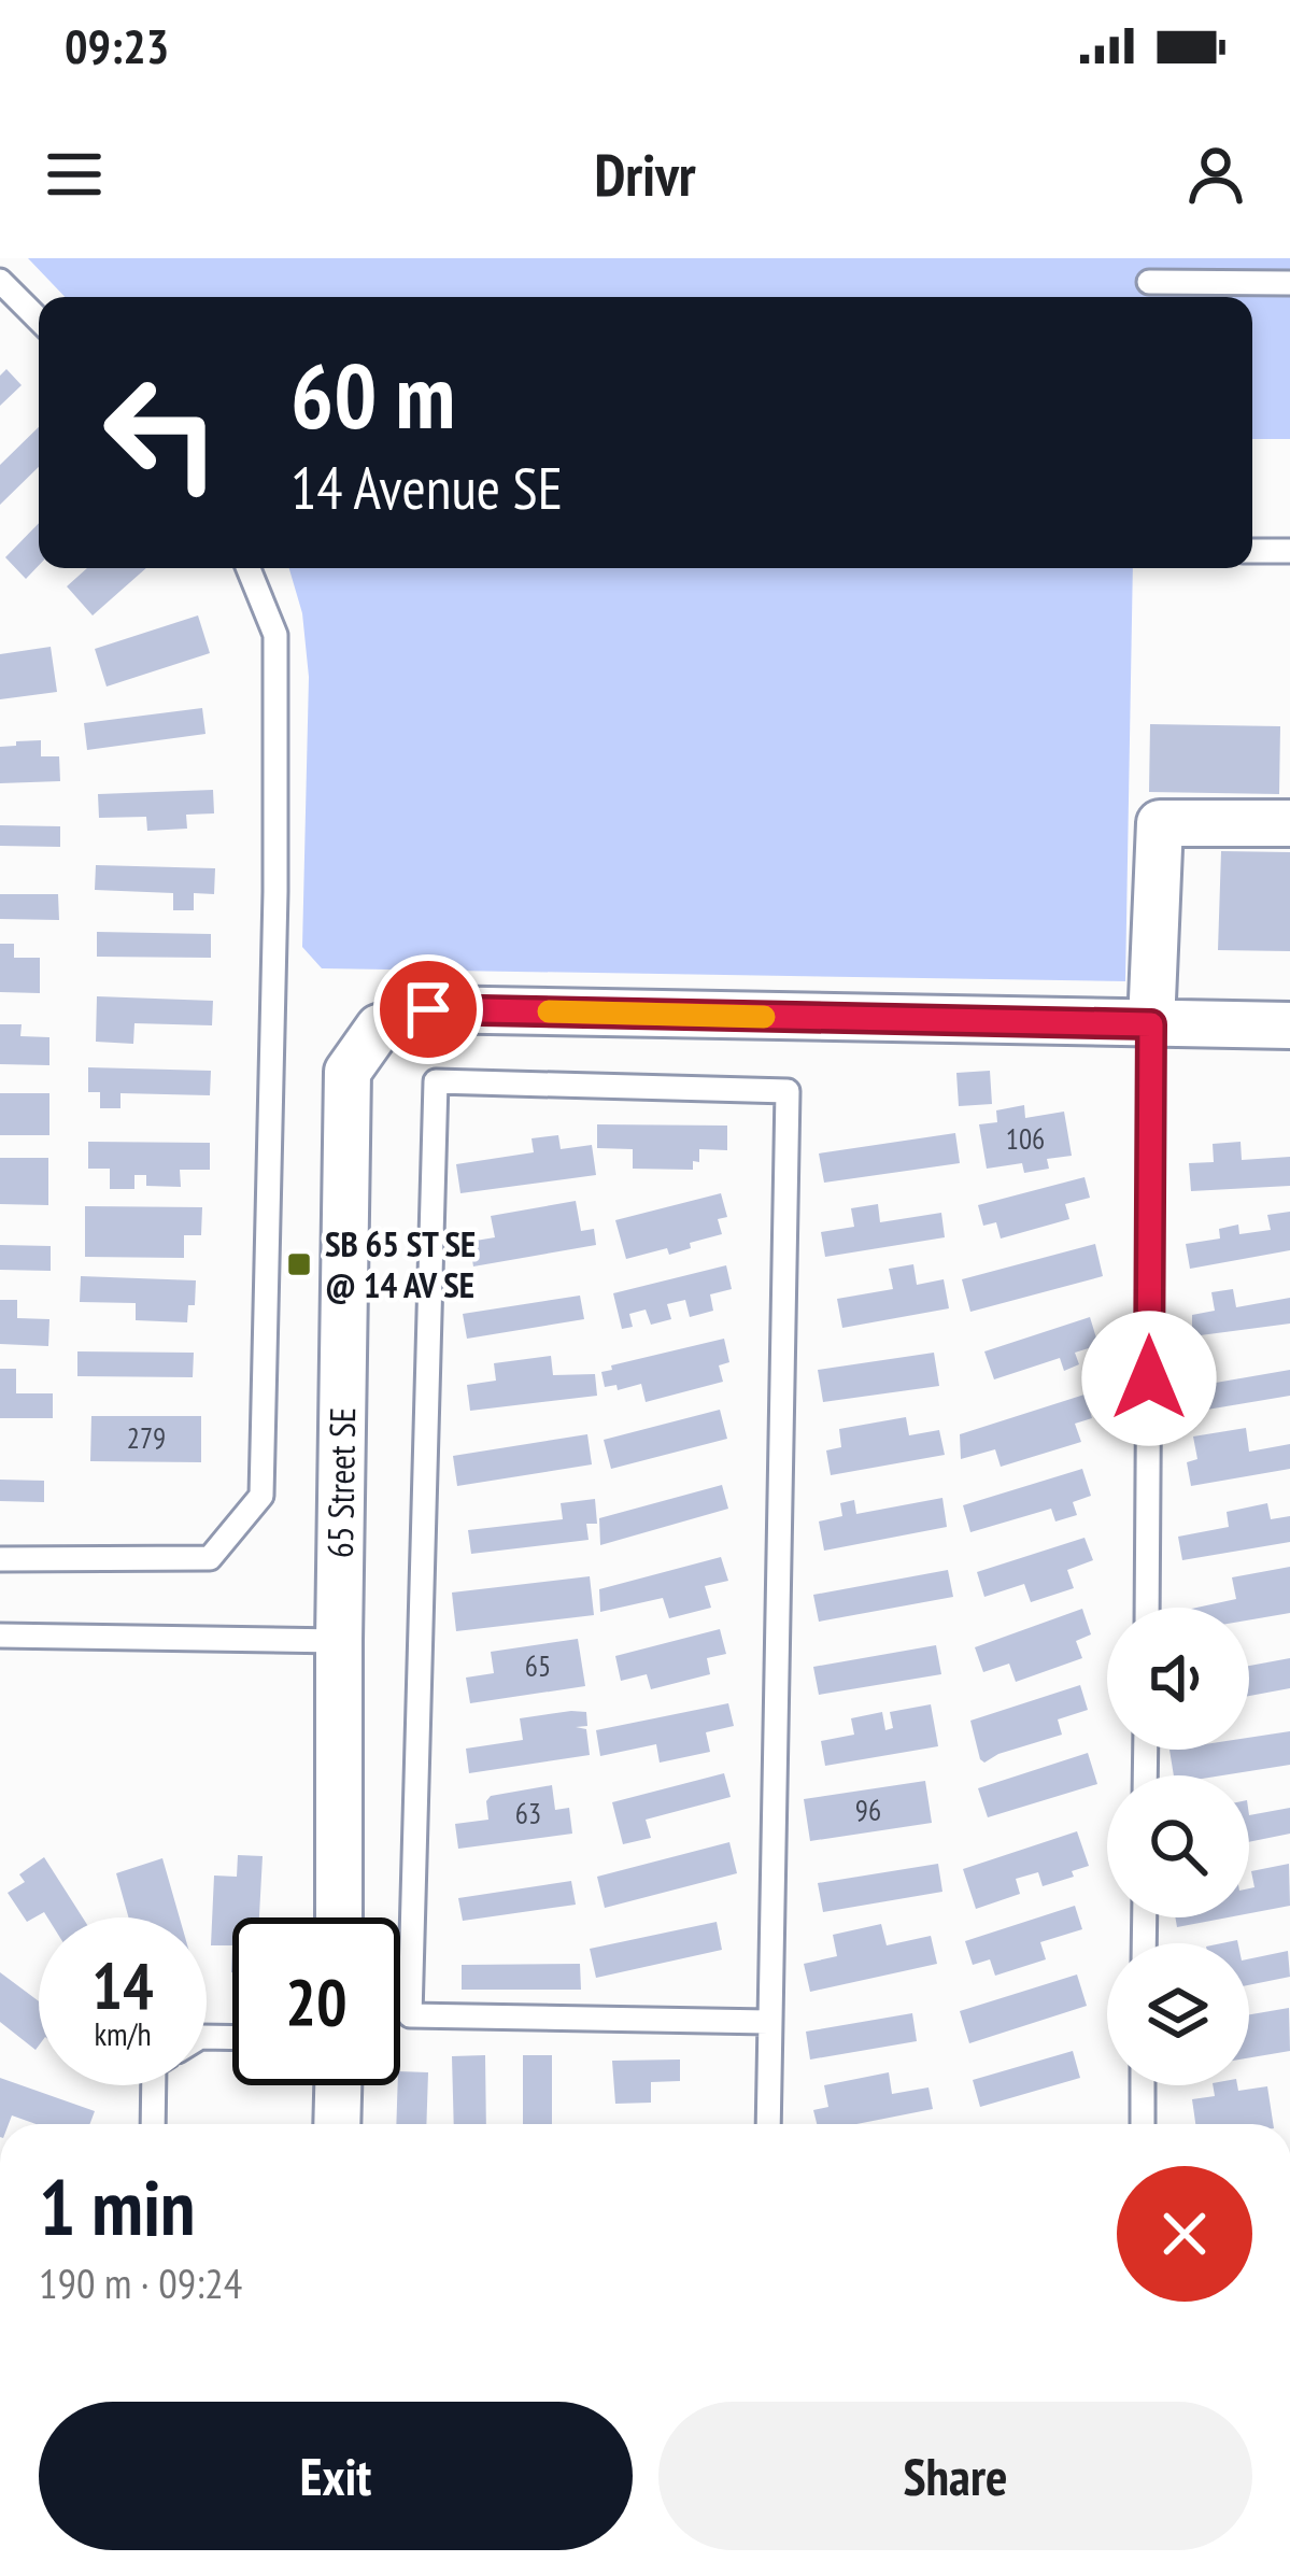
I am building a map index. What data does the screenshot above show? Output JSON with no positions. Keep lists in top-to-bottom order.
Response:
{
  "streets": {
    "street": ["65 Street SE"]
  },
  "places": {
    "transit": ["SB 65 ST SE @ 14 AV SE"]
  },
  "house_numbers": [
    "106",
    "279",
    "65",
    "96",
    "63"
  ],
  "page": {
    "status": "09:23",
    "header": "Drivr",
    "turn": ["60 m", "14 Avenue SE"],
    "speed": "14 km/h",
    "limit": "20",
    "heading": ["1 min", "190 m · 09:24"],
    "buttons": ["Exit", "Share"]
  }
}
